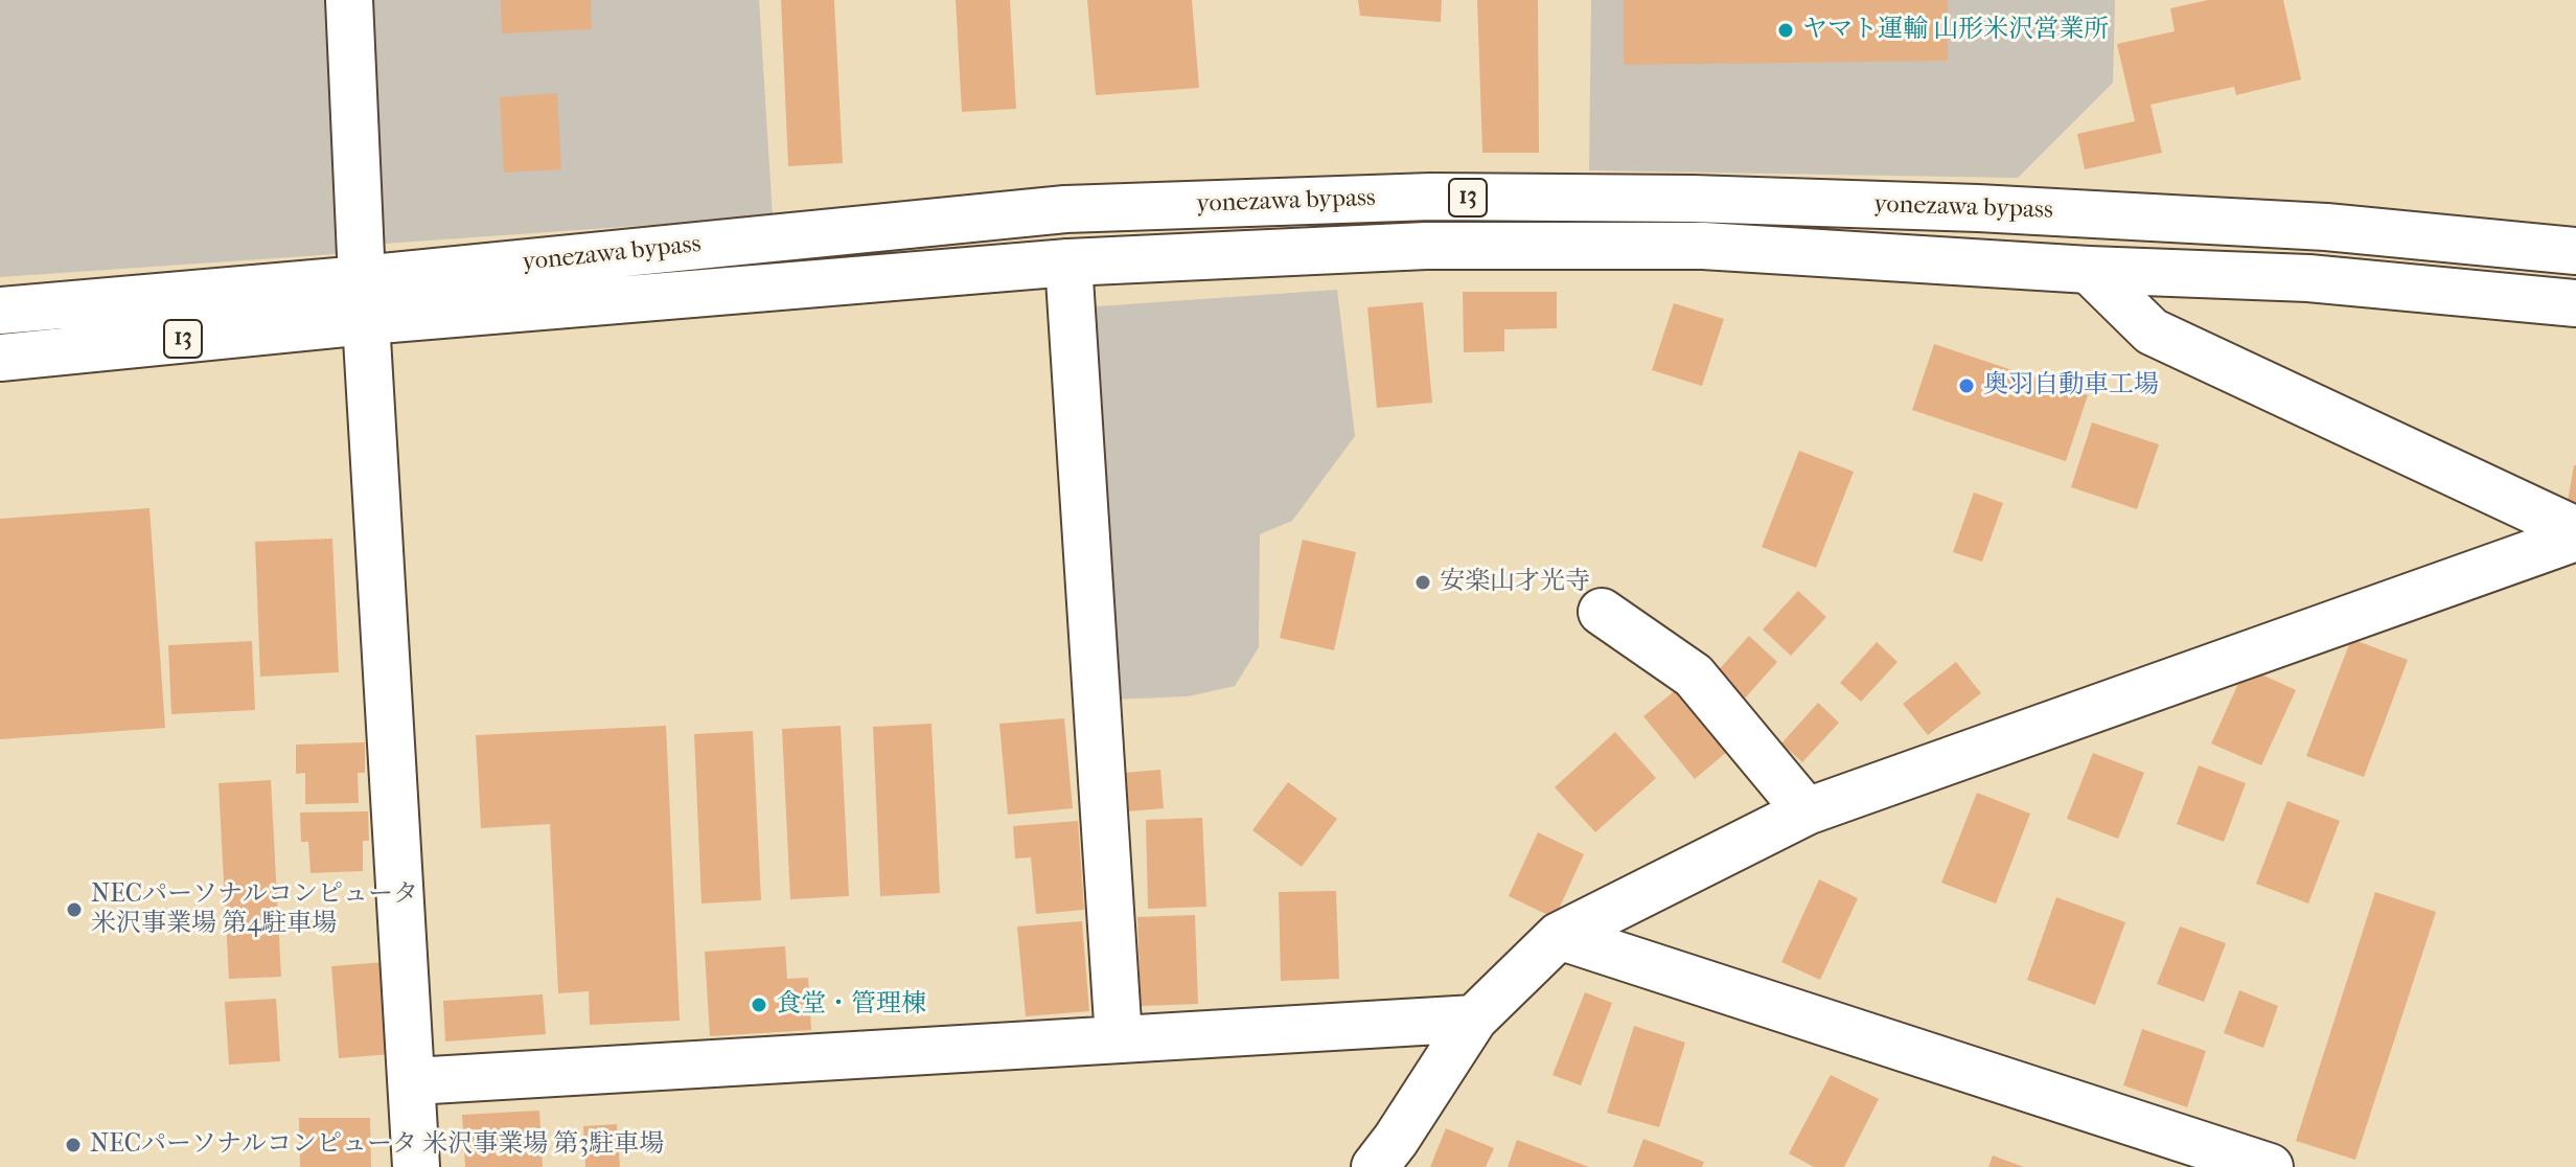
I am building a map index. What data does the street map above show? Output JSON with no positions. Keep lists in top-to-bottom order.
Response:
{
  "streets": {
    "main road": ["13", "yonezawa bypass"]
  },
  "places": [
    "ヤマト運輸 山形米沢営業所",
    "奥羽自動車工場",
    "安楽山才光寺",
    "NECパーソナルコンピュータ 米沢事業場 第4駐車場",
    "食堂・管理棟",
    "NECパーソナルコンピュータ 米沢事業場 第3駐車場"
  ]
}
